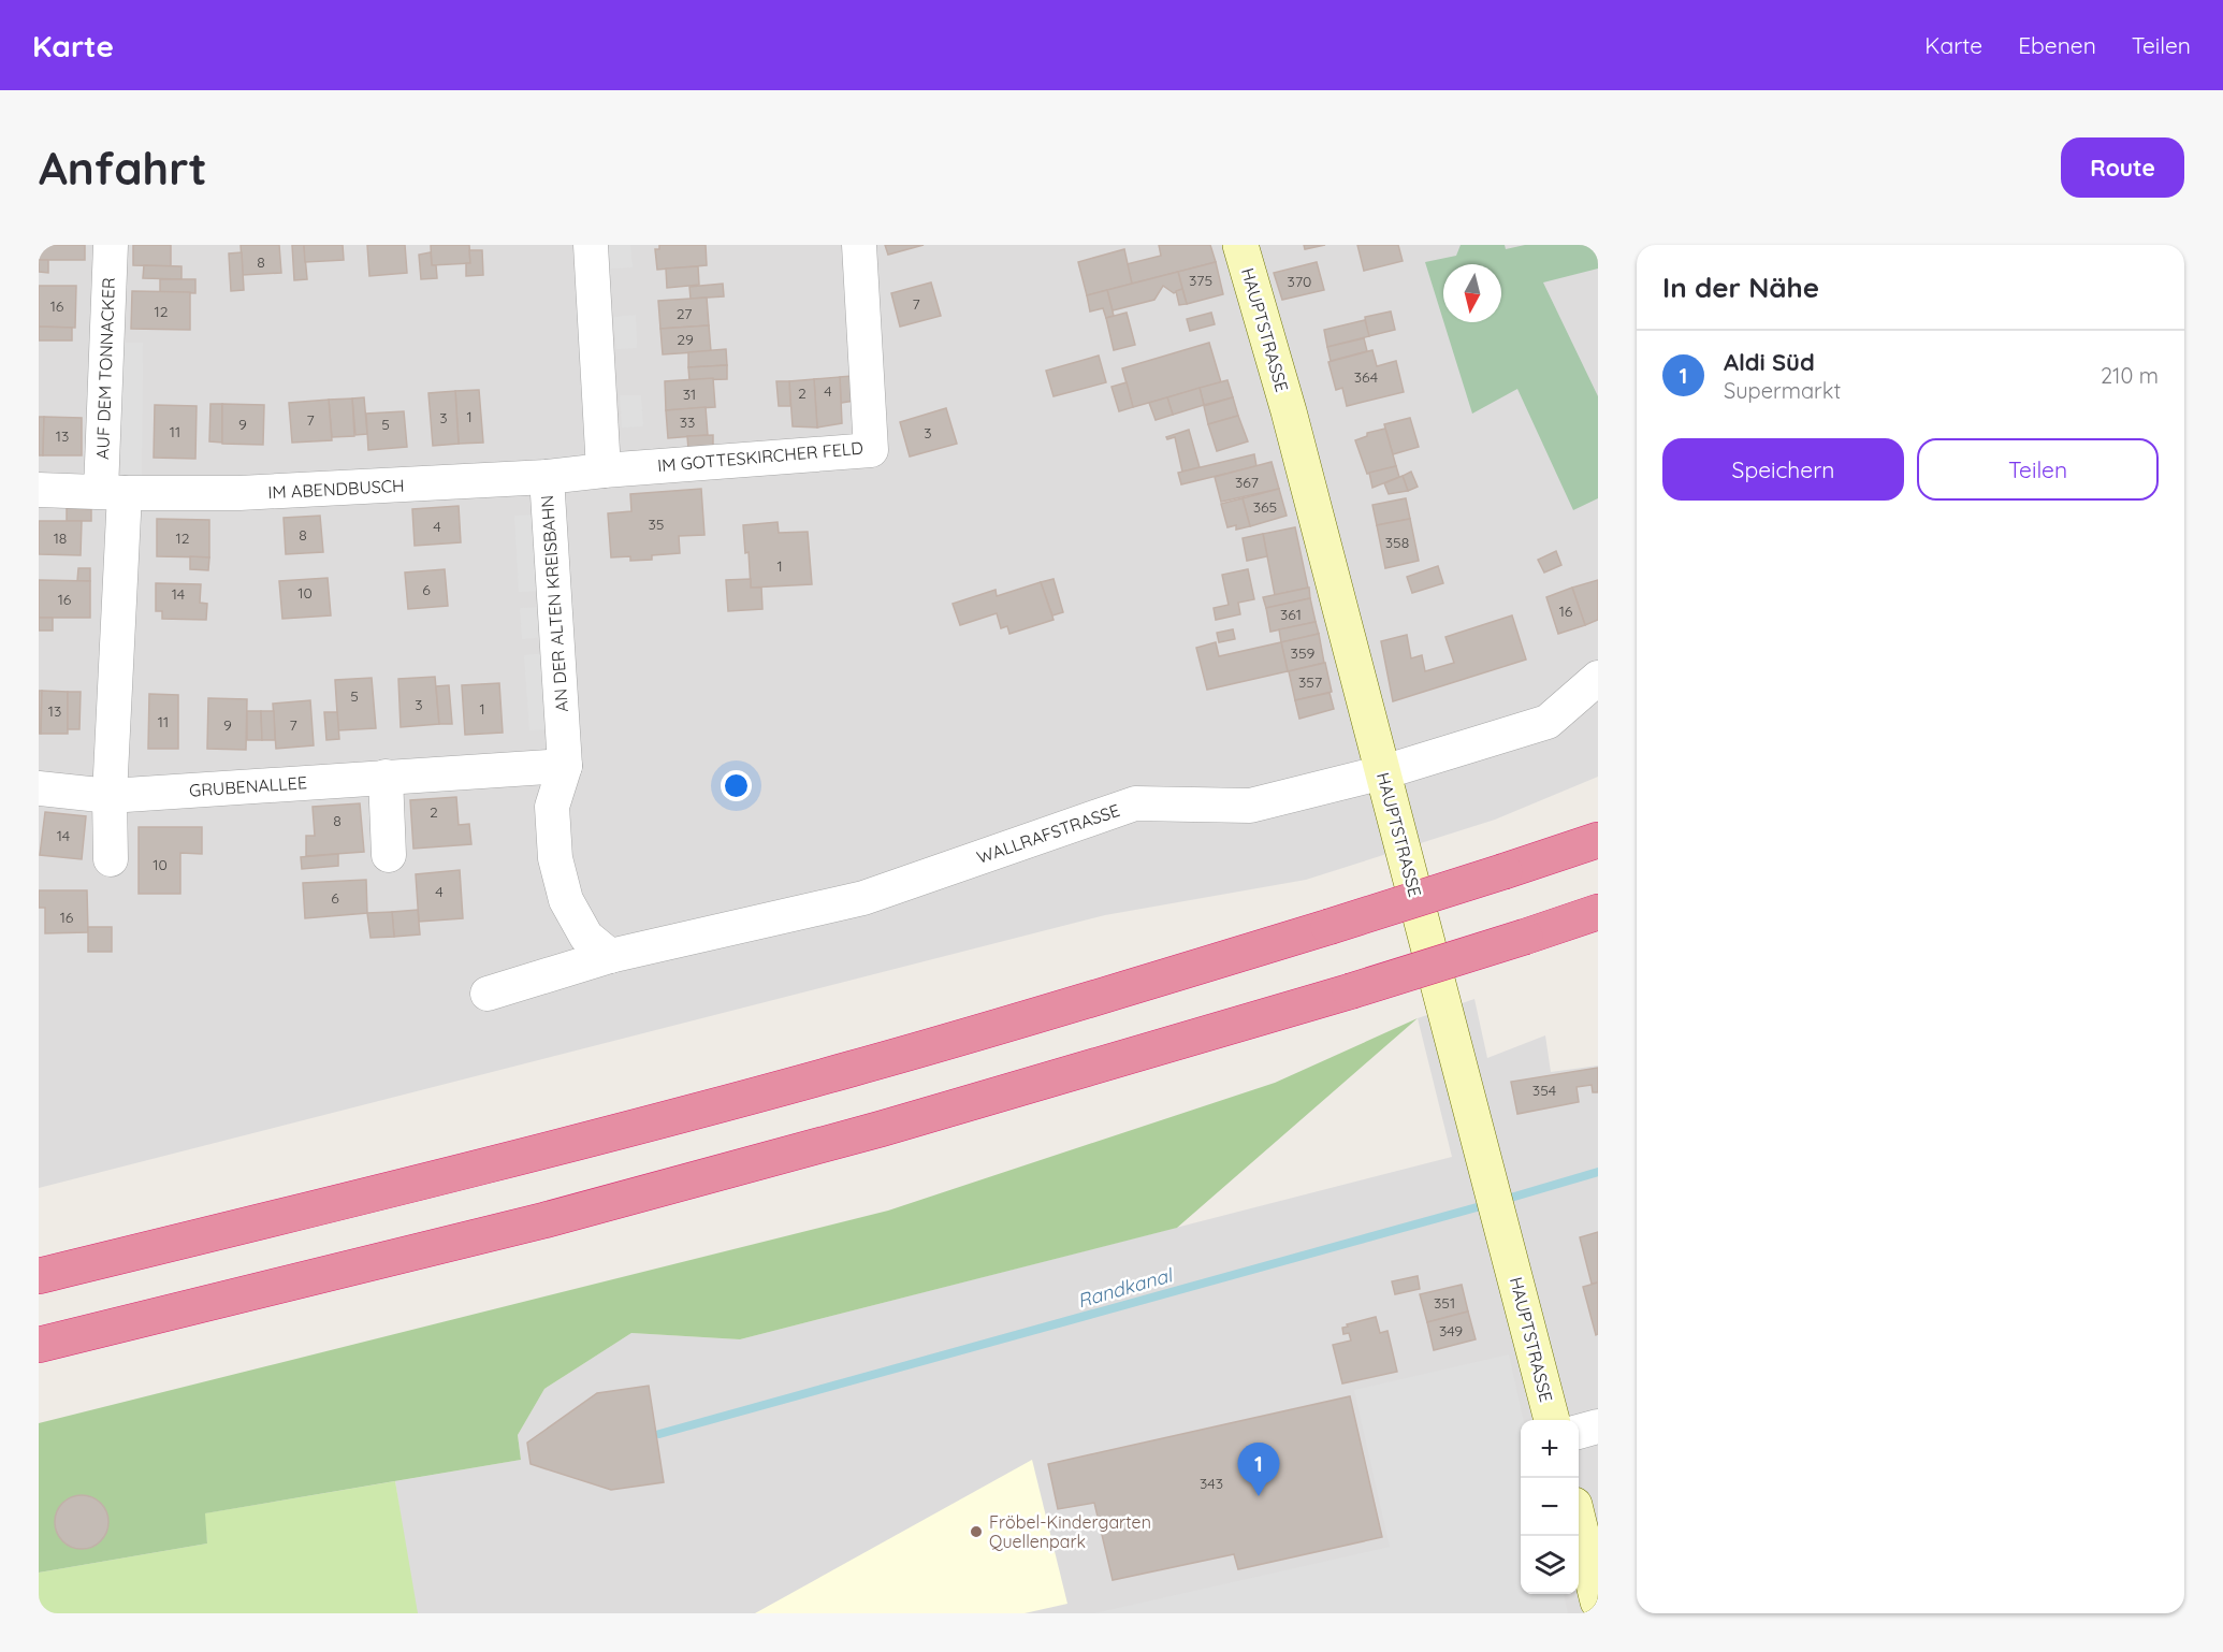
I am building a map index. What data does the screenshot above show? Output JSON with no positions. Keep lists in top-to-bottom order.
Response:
{
  "streets": {
    "main road": ["HAUPTSTRASSE"],
    "street": [
      "AUF DEM TONNACKER",
      "IM GOTTESKIRCHER FELD",
      "IM ABENDBUSCH",
      "AN DER ALTEN KREISBAHN",
      "GRUBENALLEE",
      "WALLRAFSTRASSE"
    ]
  },
  "crossings": [
    ["HAUPTSTRASSE", "WALLRAFSTRASSE"],
    ["AUF DEM TONNACKER", "IM ABENDBUSCH"],
    ["IM GOTTESKIRCHER FELD", "AN DER ALTEN KREISBAHN"],
    ["IM ABENDBUSCH", "AN DER ALTEN KREISBAHN"],
    ["AN DER ALTEN KREISBAHN", "GRUBENALLEE"],
    ["AN DER ALTEN KREISBAHN", "WALLRAFSTRASSE"]
  ],
  "water": ["Randkanal"],
  "places": ["Fröbel-Kindergarten Quellenpark"],
  "house_numbers": [
    "8",
    "375",
    "370",
    "7",
    "16",
    "12",
    "27",
    "29",
    "364",
    "4",
    "2",
    "31",
    "1",
    "3",
    "7",
    "33",
    "9",
    "5",
    "11",
    "3",
    "13",
    "367",
    "365",
    "35",
    "4",
    "8",
    "18",
    "12",
    "358",
    "1",
    "6",
    "10",
    "14",
    "16",
    "16",
    "361",
    "359",
    "357",
    "5",
    "3",
    "1",
    "13",
    "11",
    "9",
    "7",
    "2",
    "8",
    "14",
    "10",
    "4",
    "6",
    "16",
    "354",
    "351",
    "349",
    "343"
  ],
  "north": "bottom",
  "page": {
    "header": "Karte",
    "nav": ["Karte", "Ebenen", "Teilen"],
    "buttons": [
      "Route",
      ["Speichern", "Teilen"]
    ],
    "title": "Anfahrt",
    "heading": "In der Nähe",
    "list": [
      {
        "mark": "1",
        "name": "Aldi Süd",
        "note": "Supermarkt",
        "value": "210 m"
      }
    ],
    "map_buttons": ["+", "−"],
    "pins": "1"
  }
}
